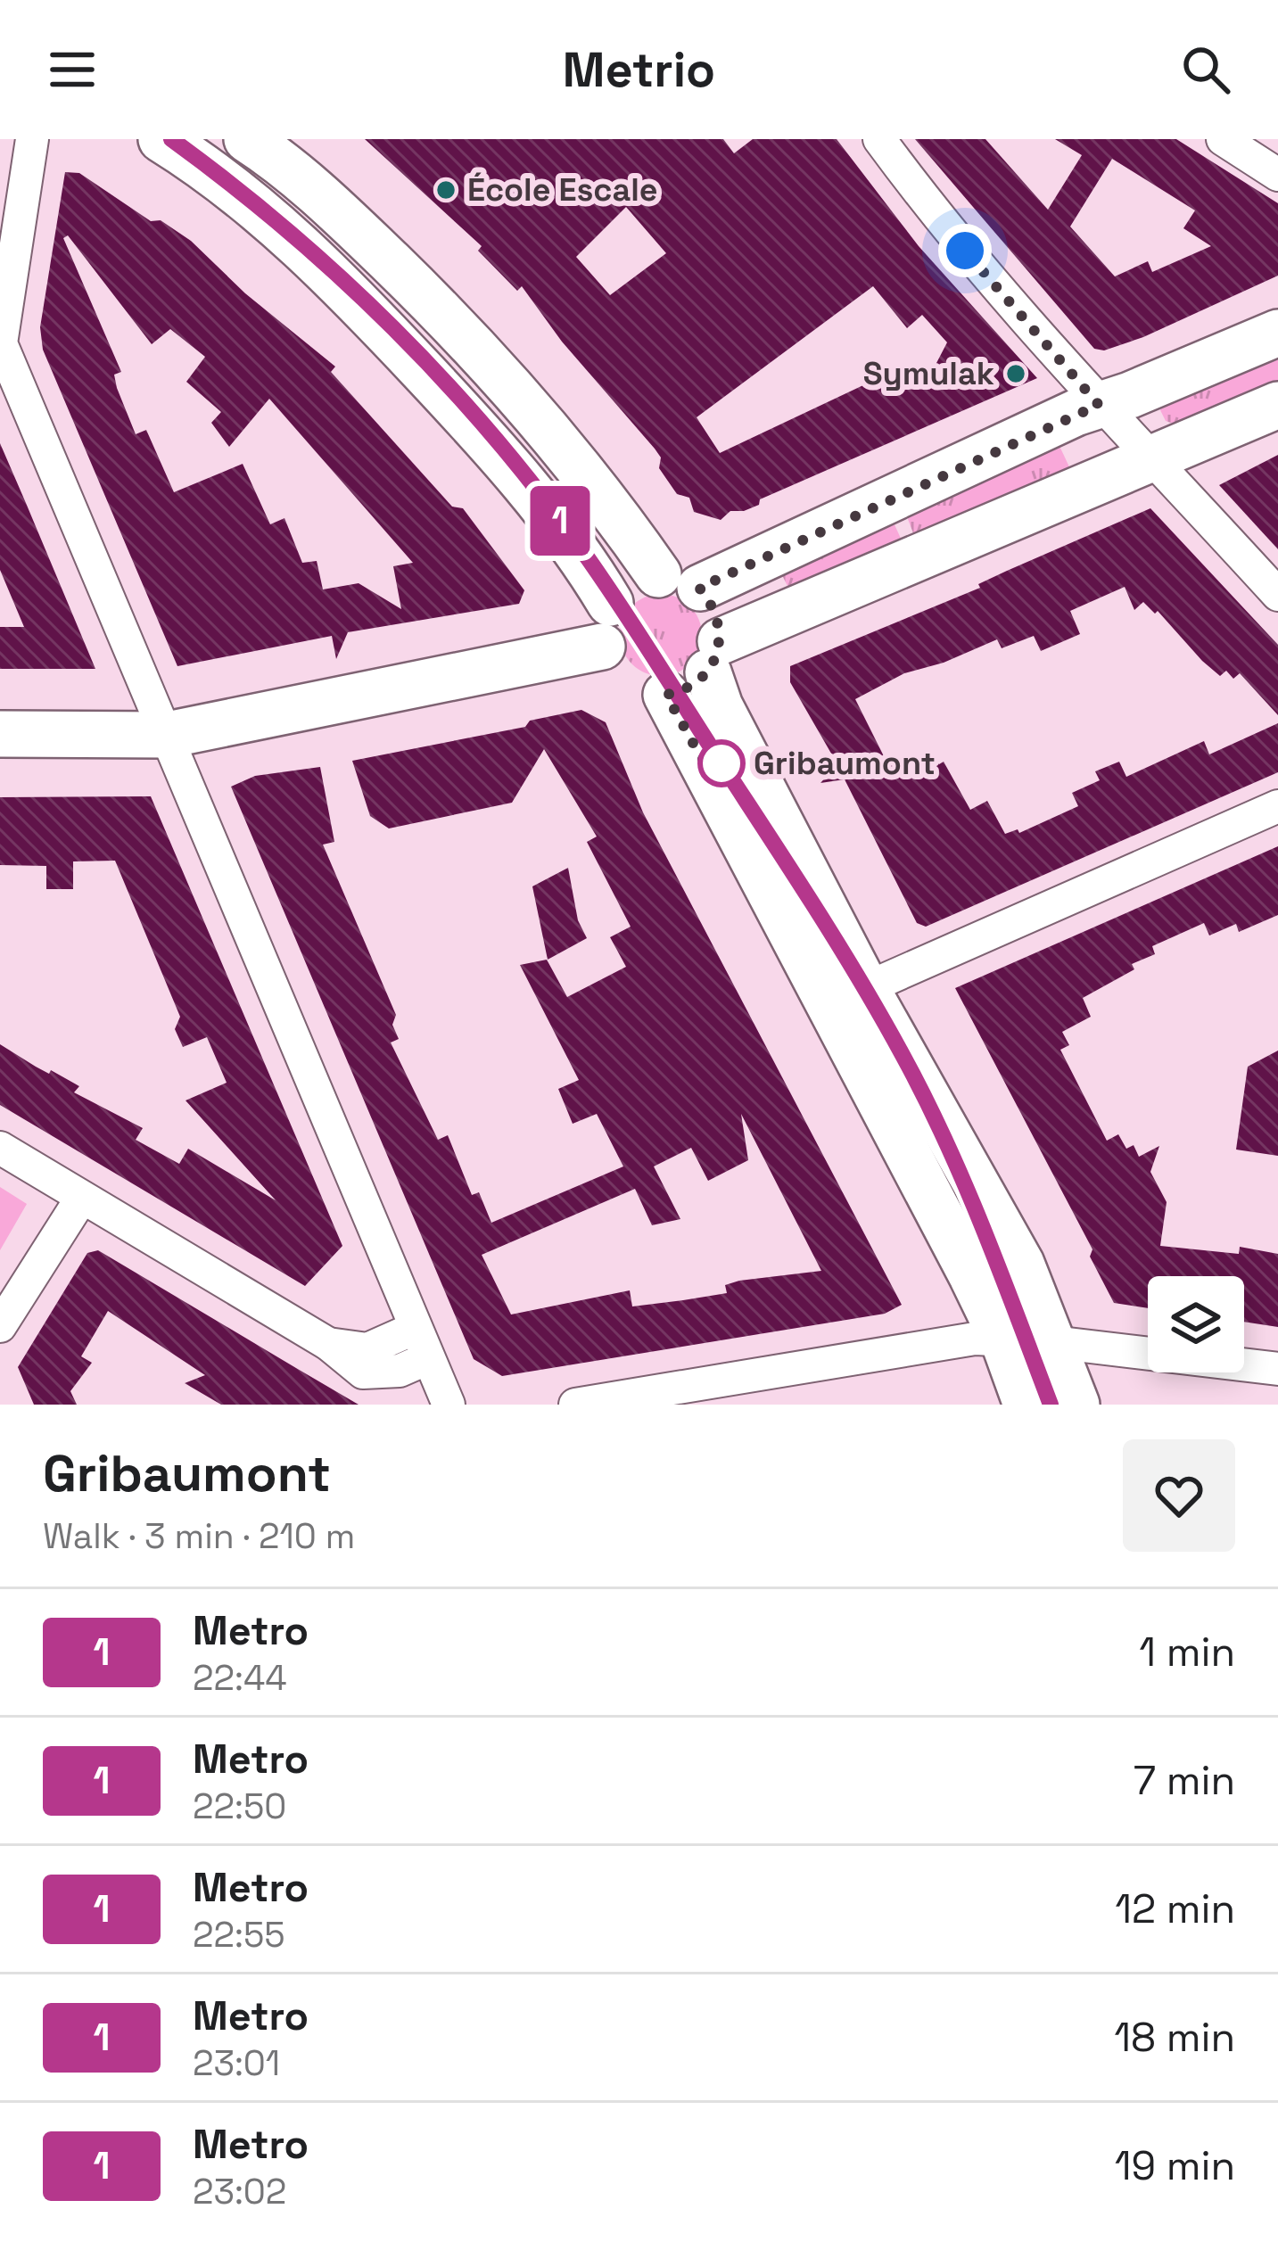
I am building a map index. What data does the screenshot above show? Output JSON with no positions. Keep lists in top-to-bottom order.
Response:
{
  "places": ["École Escale", "Symulak", "Gribaumont"],
  "lines": ["metro line 1"],
  "page": {
    "header": "Metrio",
    "on_map": "1",
    "heading": ["Gribaumont", "Walk · 3 min · 210 m"],
    "list": [
      {
        "mark": "1",
        "name": "Metro",
        "note": "22:44",
        "value": "1 min"
      },
      {
        "mark": "1",
        "name": "Metro",
        "note": "22:50",
        "value": "7 min"
      },
      {
        "mark": "1",
        "name": "Metro",
        "note": "22:55",
        "value": "12 min"
      },
      {
        "mark": "1",
        "name": "Metro",
        "note": "23:01",
        "value": "18 min"
      },
      {
        "mark": "1",
        "name": "Metro",
        "note": "23:02",
        "value": "19 min"
      }
    ]
  }
}
